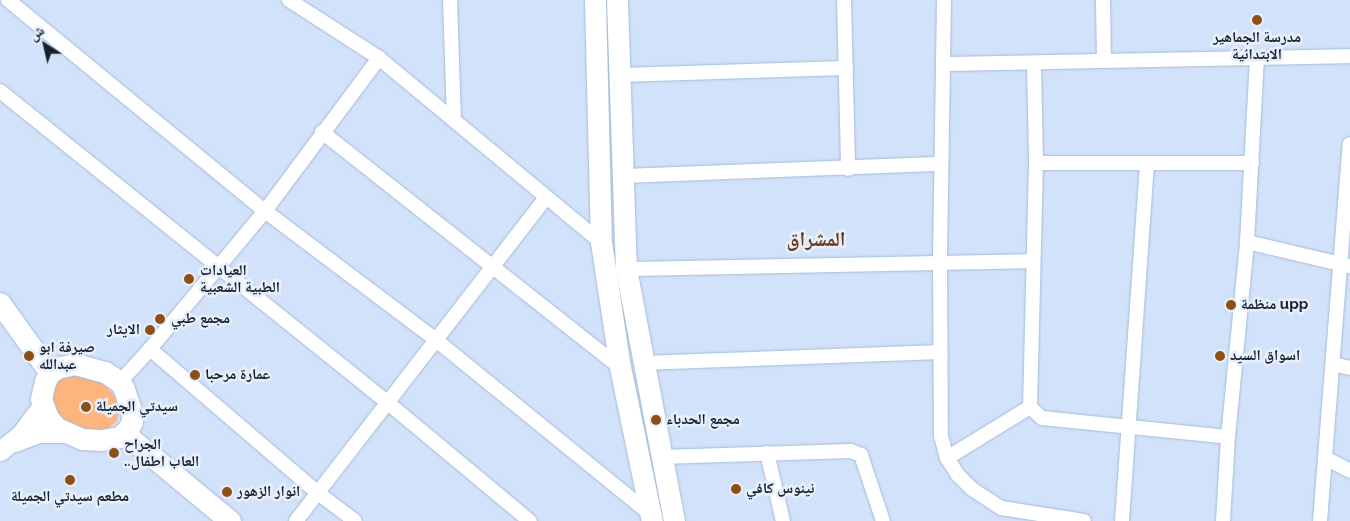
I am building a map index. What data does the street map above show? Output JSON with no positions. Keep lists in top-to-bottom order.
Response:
{
  "districts": ["المشراق"],
  "places": [
    "مدرسة الجماهير الابتدائية",
    "العيادات الطبية الشعبية",
    "منظمة upp",
    "مجمع طبي",
    "الايثار",
    "صيرفة ابو عبدالله",
    "اسواق السيد",
    "عمارة مرحبا",
    "سيدتي الجميلة",
    "مجمع الحدباء",
    "الجراح ..العاب اطفال",
    "مطعم سيدتي الجميلة",
    "نينوس كافي",
    "انوار الزهور"
  ],
  "north": "top left"
}
